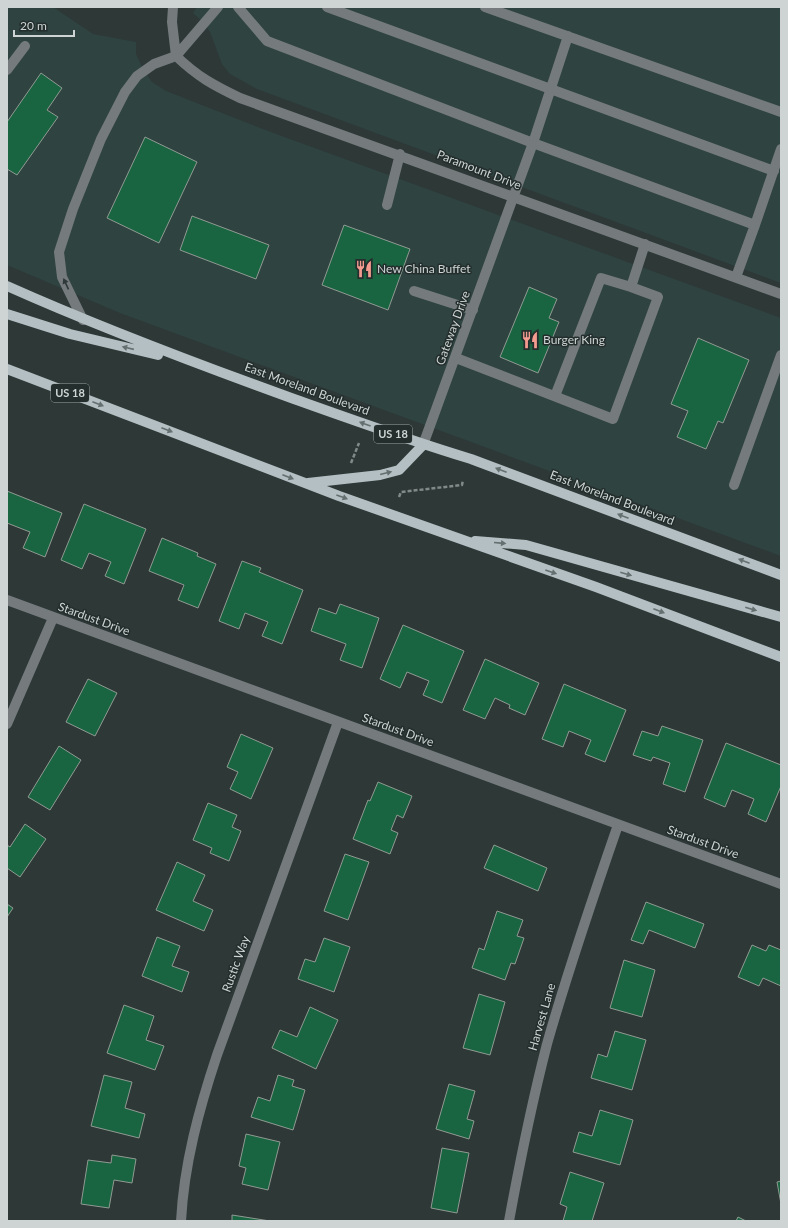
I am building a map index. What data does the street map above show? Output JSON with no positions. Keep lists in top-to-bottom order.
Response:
{
  "streets": {
    "main road": ["East Moreland Boulevard", "US 18"],
    "street": [
      "Paramount Drive",
      "Gateway Drive",
      "Stardust Drive",
      "Rustic Way",
      "Harvest Lane"
    ]
  },
  "crossings": [
    ["Paramount Drive", "Gateway Drive"],
    ["Gateway Drive", "East Moreland Boulevard"],
    ["Stardust Drive", "Rustic Way"],
    ["Stardust Drive", "Harvest Lane"]
  ],
  "places": {
    "restaurant": ["New China Buffet", "Burger King"]
  },
  "scale_bar": "20 m"
}
